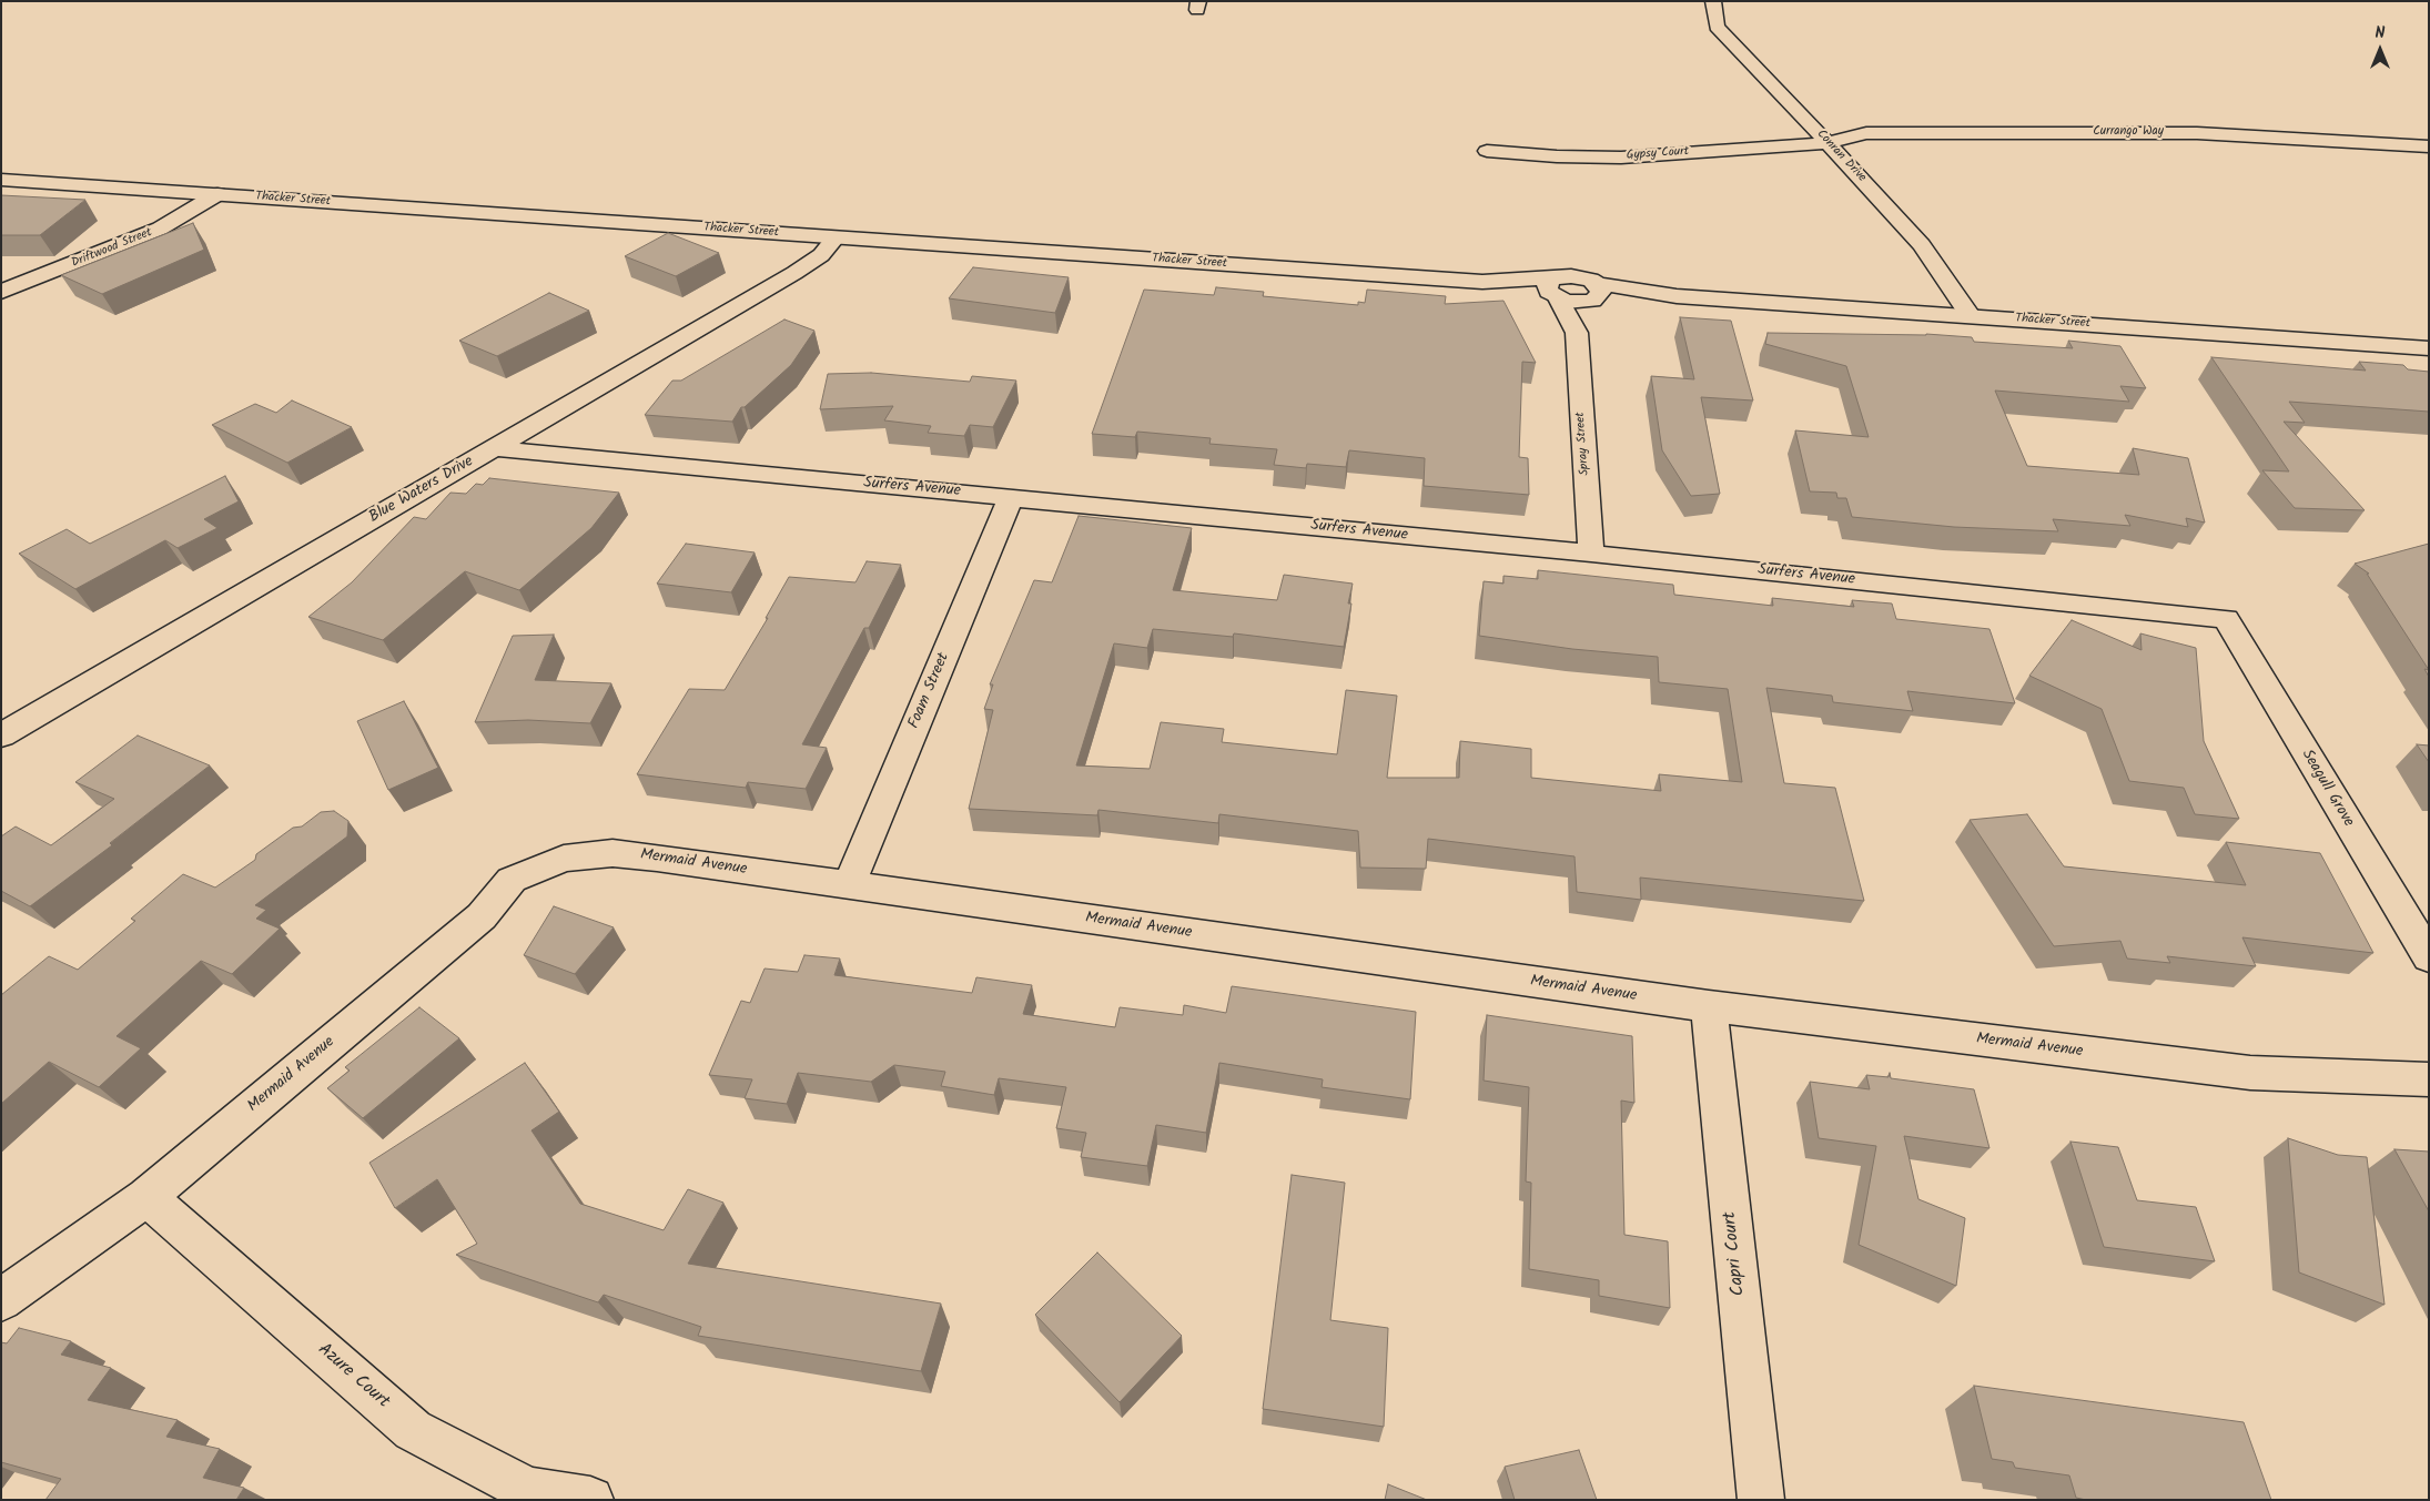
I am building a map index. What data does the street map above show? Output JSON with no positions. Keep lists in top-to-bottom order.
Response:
{
  "streets": {
    "street": [
      "Currango Way",
      "Gypsy Court",
      "Conran Drive",
      "Thacker Street",
      "Driftwood Street",
      "Spray Street",
      "Surfers Avenue",
      "Blue Waters Drive",
      "Foam Street",
      "Seagull Grove",
      "Mermaid Avenue",
      "Capri Court",
      "Azure Court"
    ]
  },
  "crossings": [
    ["Currango Way", "Gypsy Court"],
    ["Currango Way", "Conran Drive"],
    ["Gypsy Court", "Conran Drive"],
    ["Conran Drive", "Thacker Street"],
    ["Thacker Street", "Driftwood Street"],
    ["Thacker Street", "Spray Street"],
    ["Thacker Street", "Blue Waters Drive"],
    ["Spray Street", "Surfers Avenue"],
    ["Surfers Avenue", "Blue Waters Drive"],
    ["Surfers Avenue", "Foam Street"],
    ["Surfers Avenue", "Seagull Grove"],
    ["Foam Street", "Mermaid Avenue"],
    ["Mermaid Avenue", "Capri Court"],
    ["Mermaid Avenue", "Azure Court"]
  ],
  "north": "top"
}
